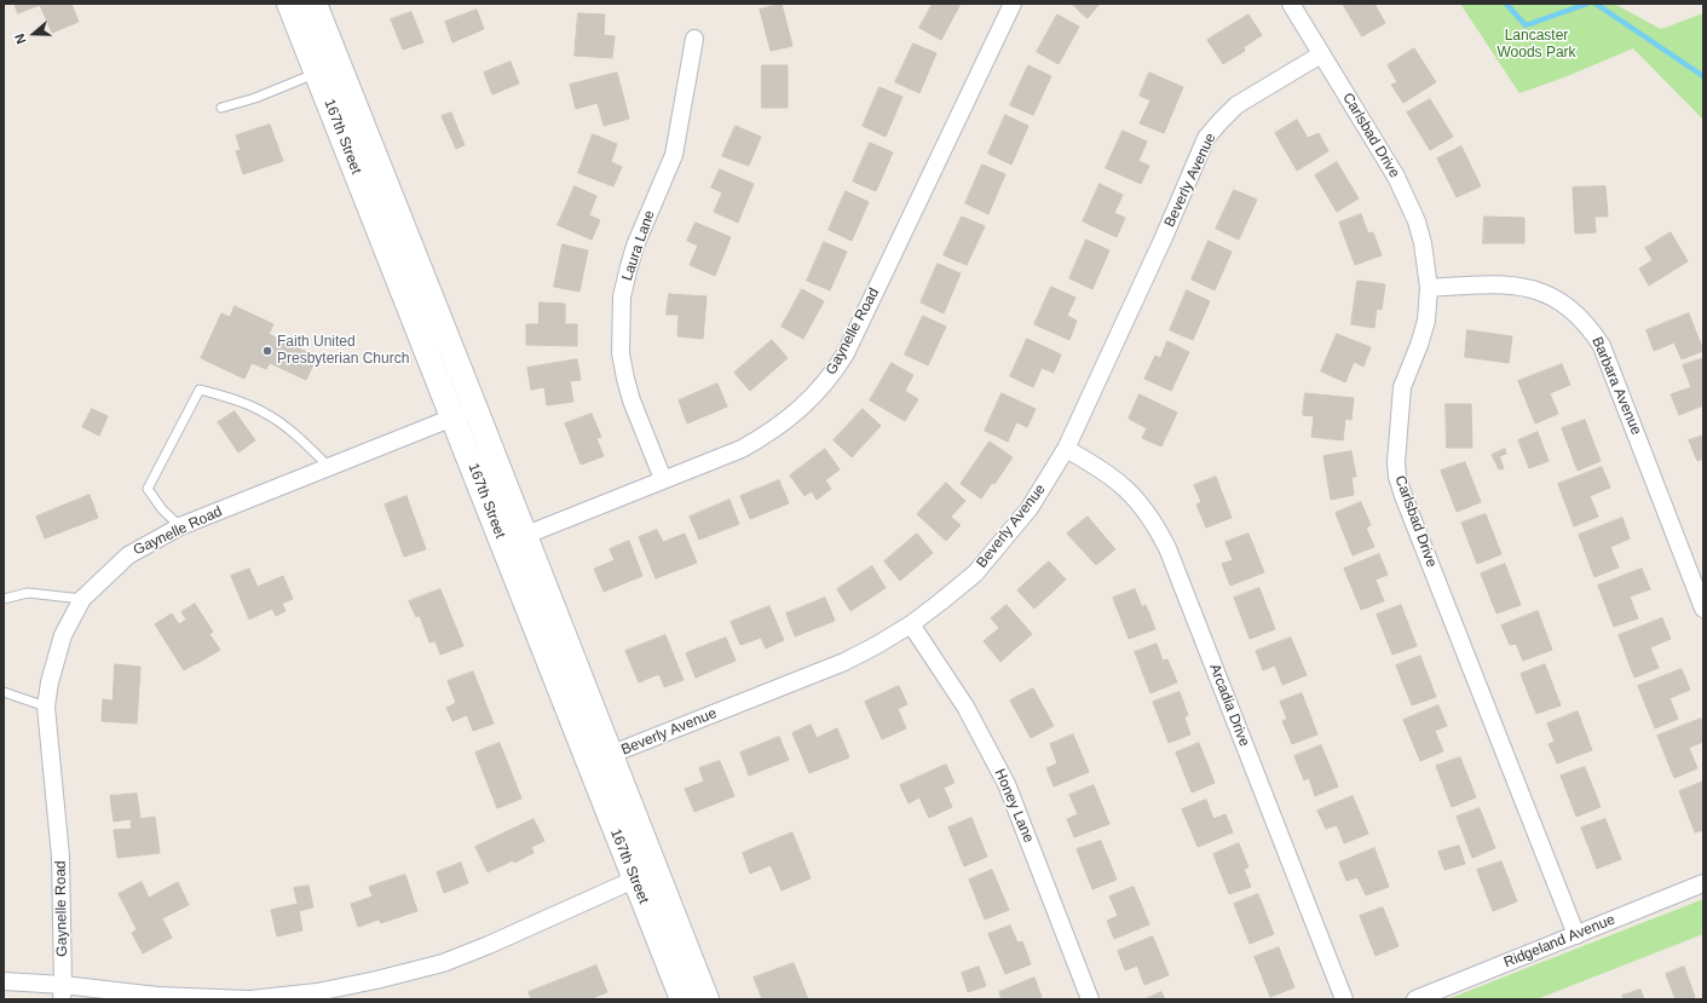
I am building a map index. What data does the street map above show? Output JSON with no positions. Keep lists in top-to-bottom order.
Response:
{
  "streets": {
    "main road": ["167th Street"],
    "street": [
      "Carlsbad Drive",
      "Beverly Avenue",
      "Laura Lane",
      "Gaynelle Road",
      "Barbara Avenue",
      "Arcadia Drive",
      "Honey Lane",
      "Ridgeland Avenue"
    ]
  },
  "crossings": [
    ["Carlsbad Drive", "Beverly Avenue"],
    ["Carlsbad Drive", "Barbara Avenue"],
    ["Carlsbad Drive", "Ridgeland Avenue"],
    ["167th Street", "Beverly Avenue"],
    ["167th Street", "Gaynelle Road"],
    ["Beverly Avenue", "Arcadia Drive"],
    ["Beverly Avenue", "Honey Lane"],
    ["Laura Lane", "Gaynelle Road"]
  ],
  "parks": ["Lancaster Woods Park"],
  "places": ["Faith United Presbyterian Church"],
  "north": "left"
}
